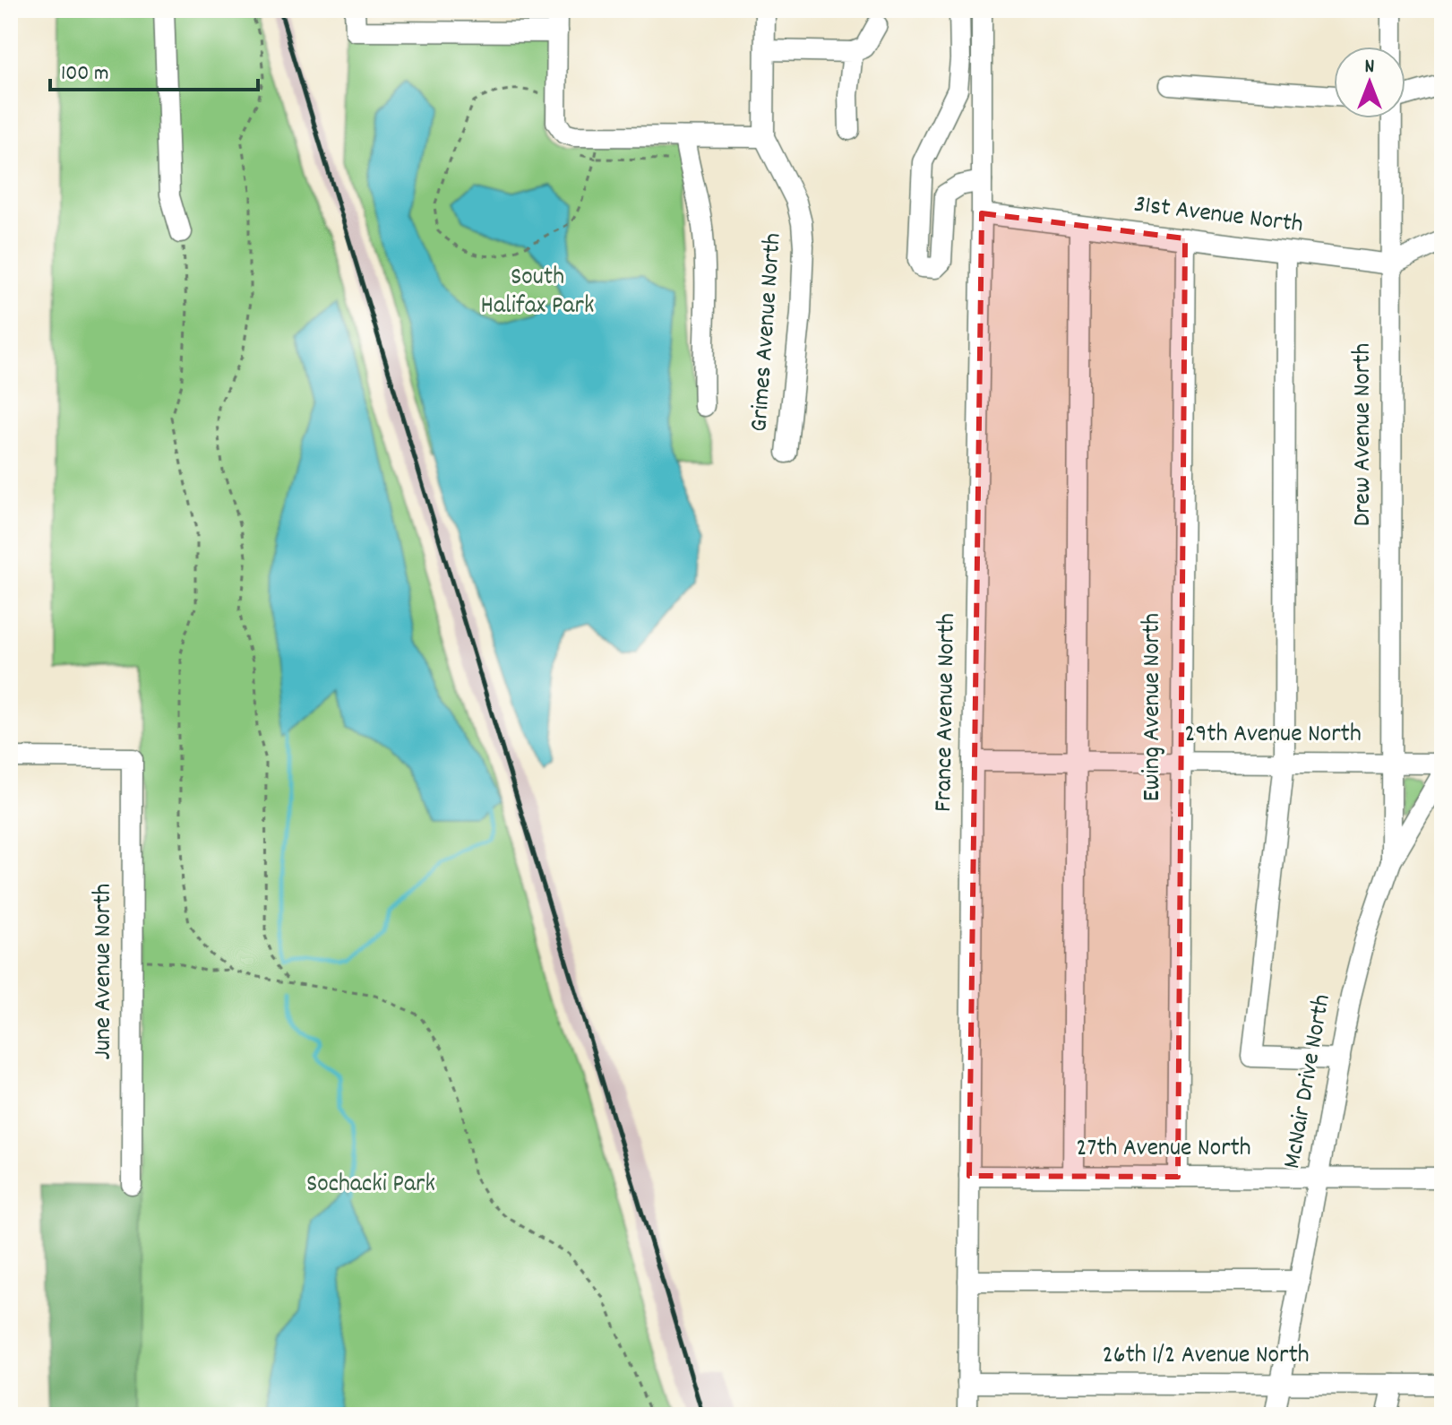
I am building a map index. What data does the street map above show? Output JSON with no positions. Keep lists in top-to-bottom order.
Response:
{
  "streets": {
    "street": [
      "31st Avenue North",
      "Grimes Avenue North",
      "Drew Avenue North",
      "Ewing Avenue North",
      "France Avenue North",
      "29th Avenue North",
      "June Avenue North",
      "McNair Drive North",
      "27th Avenue North",
      "26th 1/2 Avenue North"
    ]
  },
  "crossings": [
    ["31st Avenue North", "Drew Avenue North"],
    ["31st Avenue North", "Ewing Avenue North"],
    ["31st Avenue North", "France Avenue North"],
    ["Drew Avenue North", "29th Avenue North"],
    ["Drew Avenue North", "McNair Drive North"],
    ["Ewing Avenue North", "29th Avenue North"],
    ["Ewing Avenue North", "27th Avenue North"],
    ["France Avenue North", "29th Avenue North"],
    ["France Avenue North", "27th Avenue North"],
    ["France Avenue North", "26th 1/2 Avenue North"],
    ["McNair Drive North", "27th Avenue North"],
    ["McNair Drive North", "26th 1/2 Avenue North"]
  ],
  "parks": ["South Halifax Park", "Sochacki Park"],
  "scale_bar": "100 m",
  "north": "top"
}
